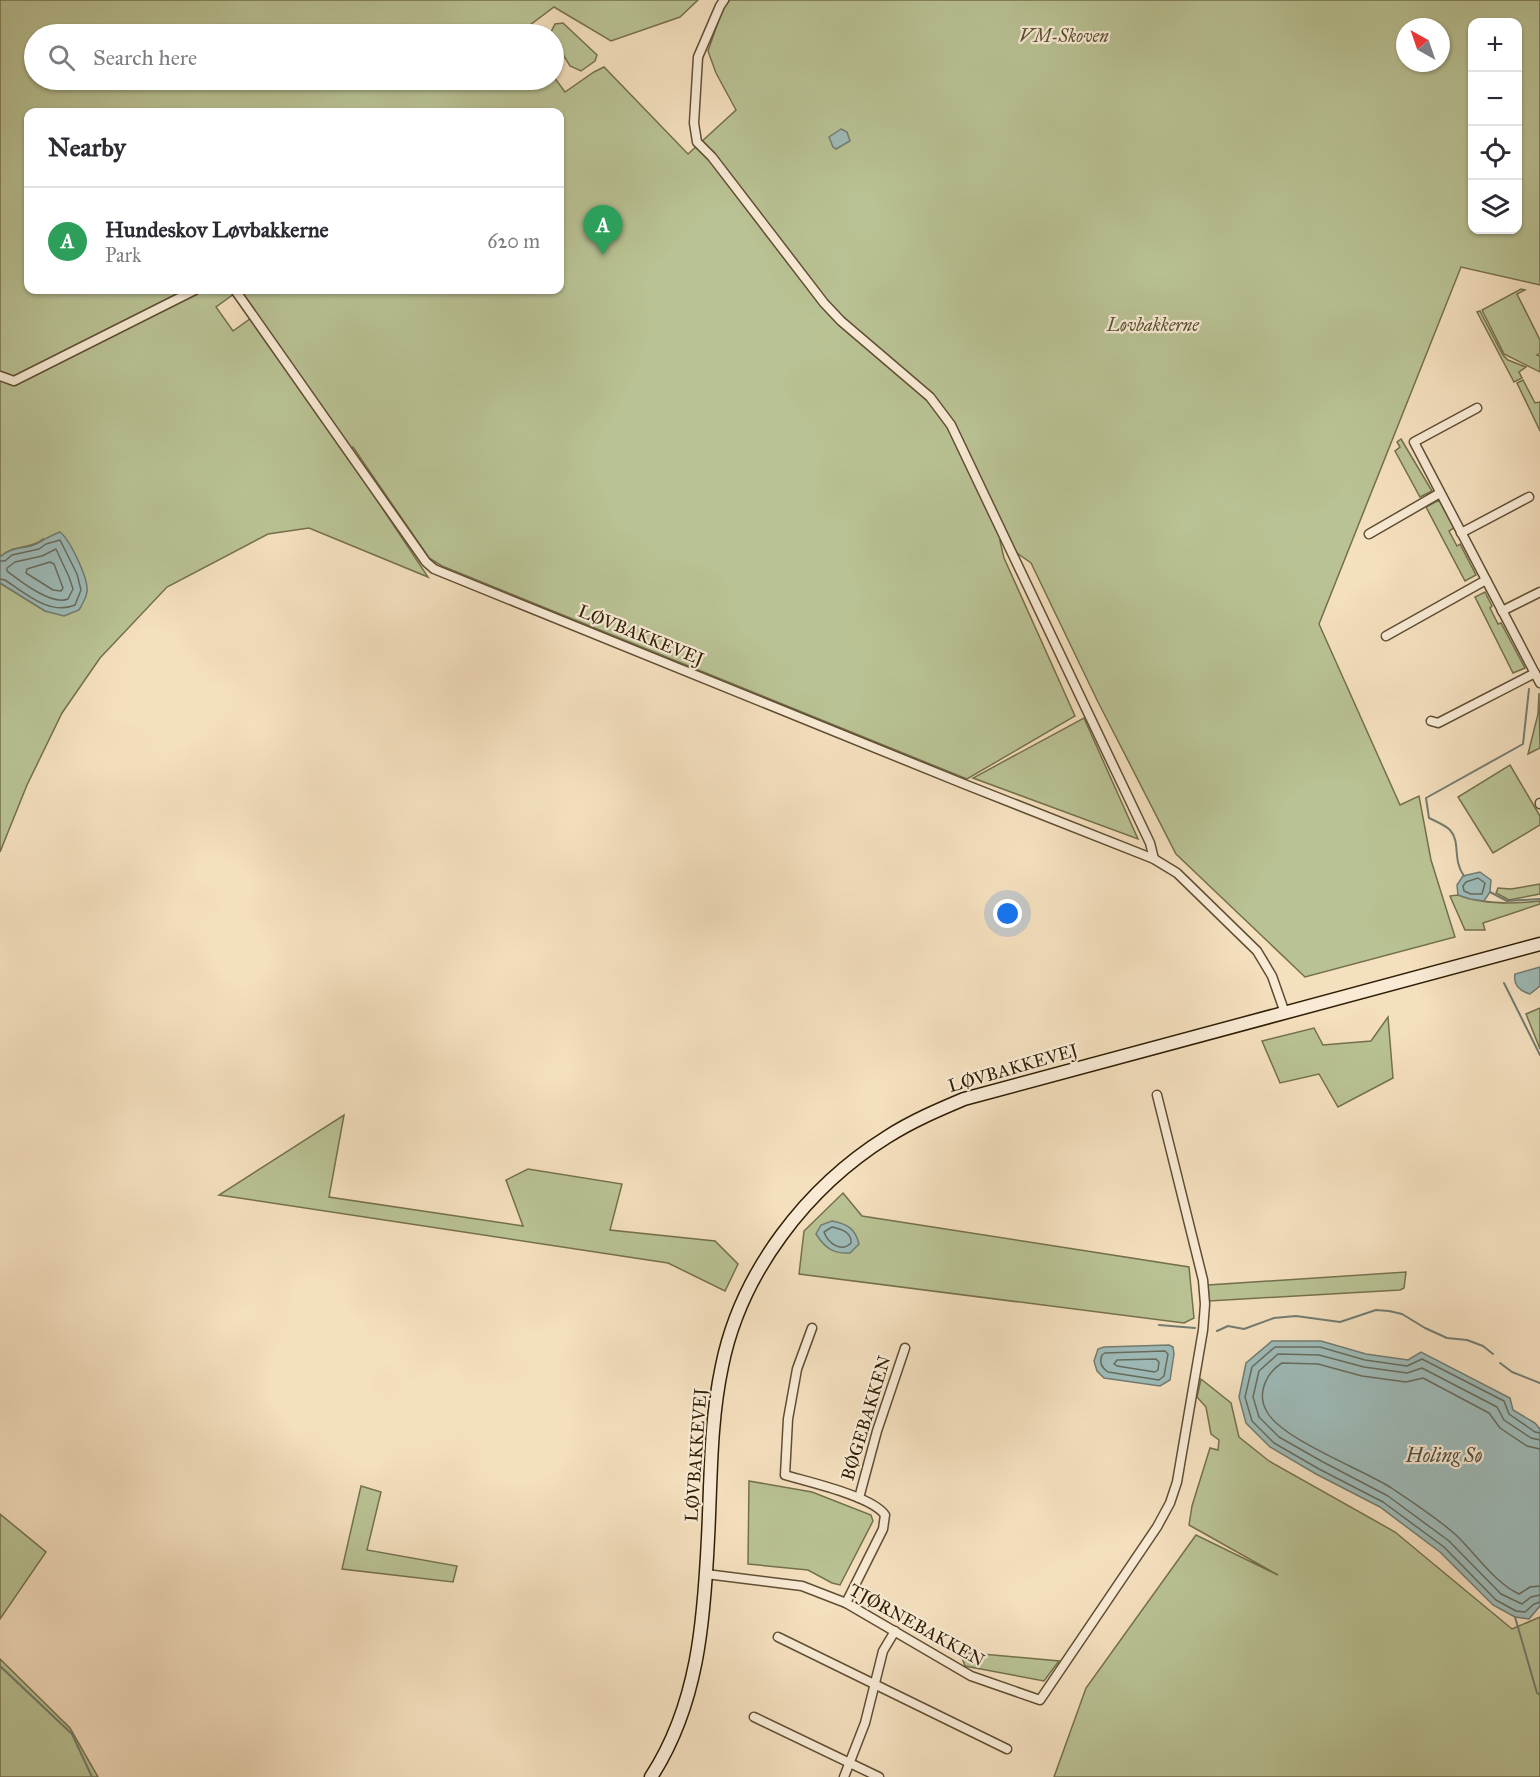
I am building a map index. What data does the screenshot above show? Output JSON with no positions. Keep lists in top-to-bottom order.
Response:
{
  "streets": {
    "street": ["LØVBAKKEVEJ", "BØGEBAKKEN", "TJØRNEBAKKEN"]
  },
  "crossings": [
    ["LØVBAKKEVEJ", "TJØRNEBAKKEN"],
    ["BØGEBAKKEN", "TJØRNEBAKKEN"]
  ],
  "water": ["Holing Sø"],
  "parks": ["VM-Skoven", "Løvbakkerne"],
  "north": "top left",
  "page": {
    "map_buttons": ["+", "−"],
    "search": "Search here",
    "heading": "Nearby",
    "list": [
      {
        "mark": "A",
        "name": "Hundeskov Løvbakkerne",
        "note": "Park",
        "value": "620 m"
      }
    ],
    "pins": "A"
  }
}
